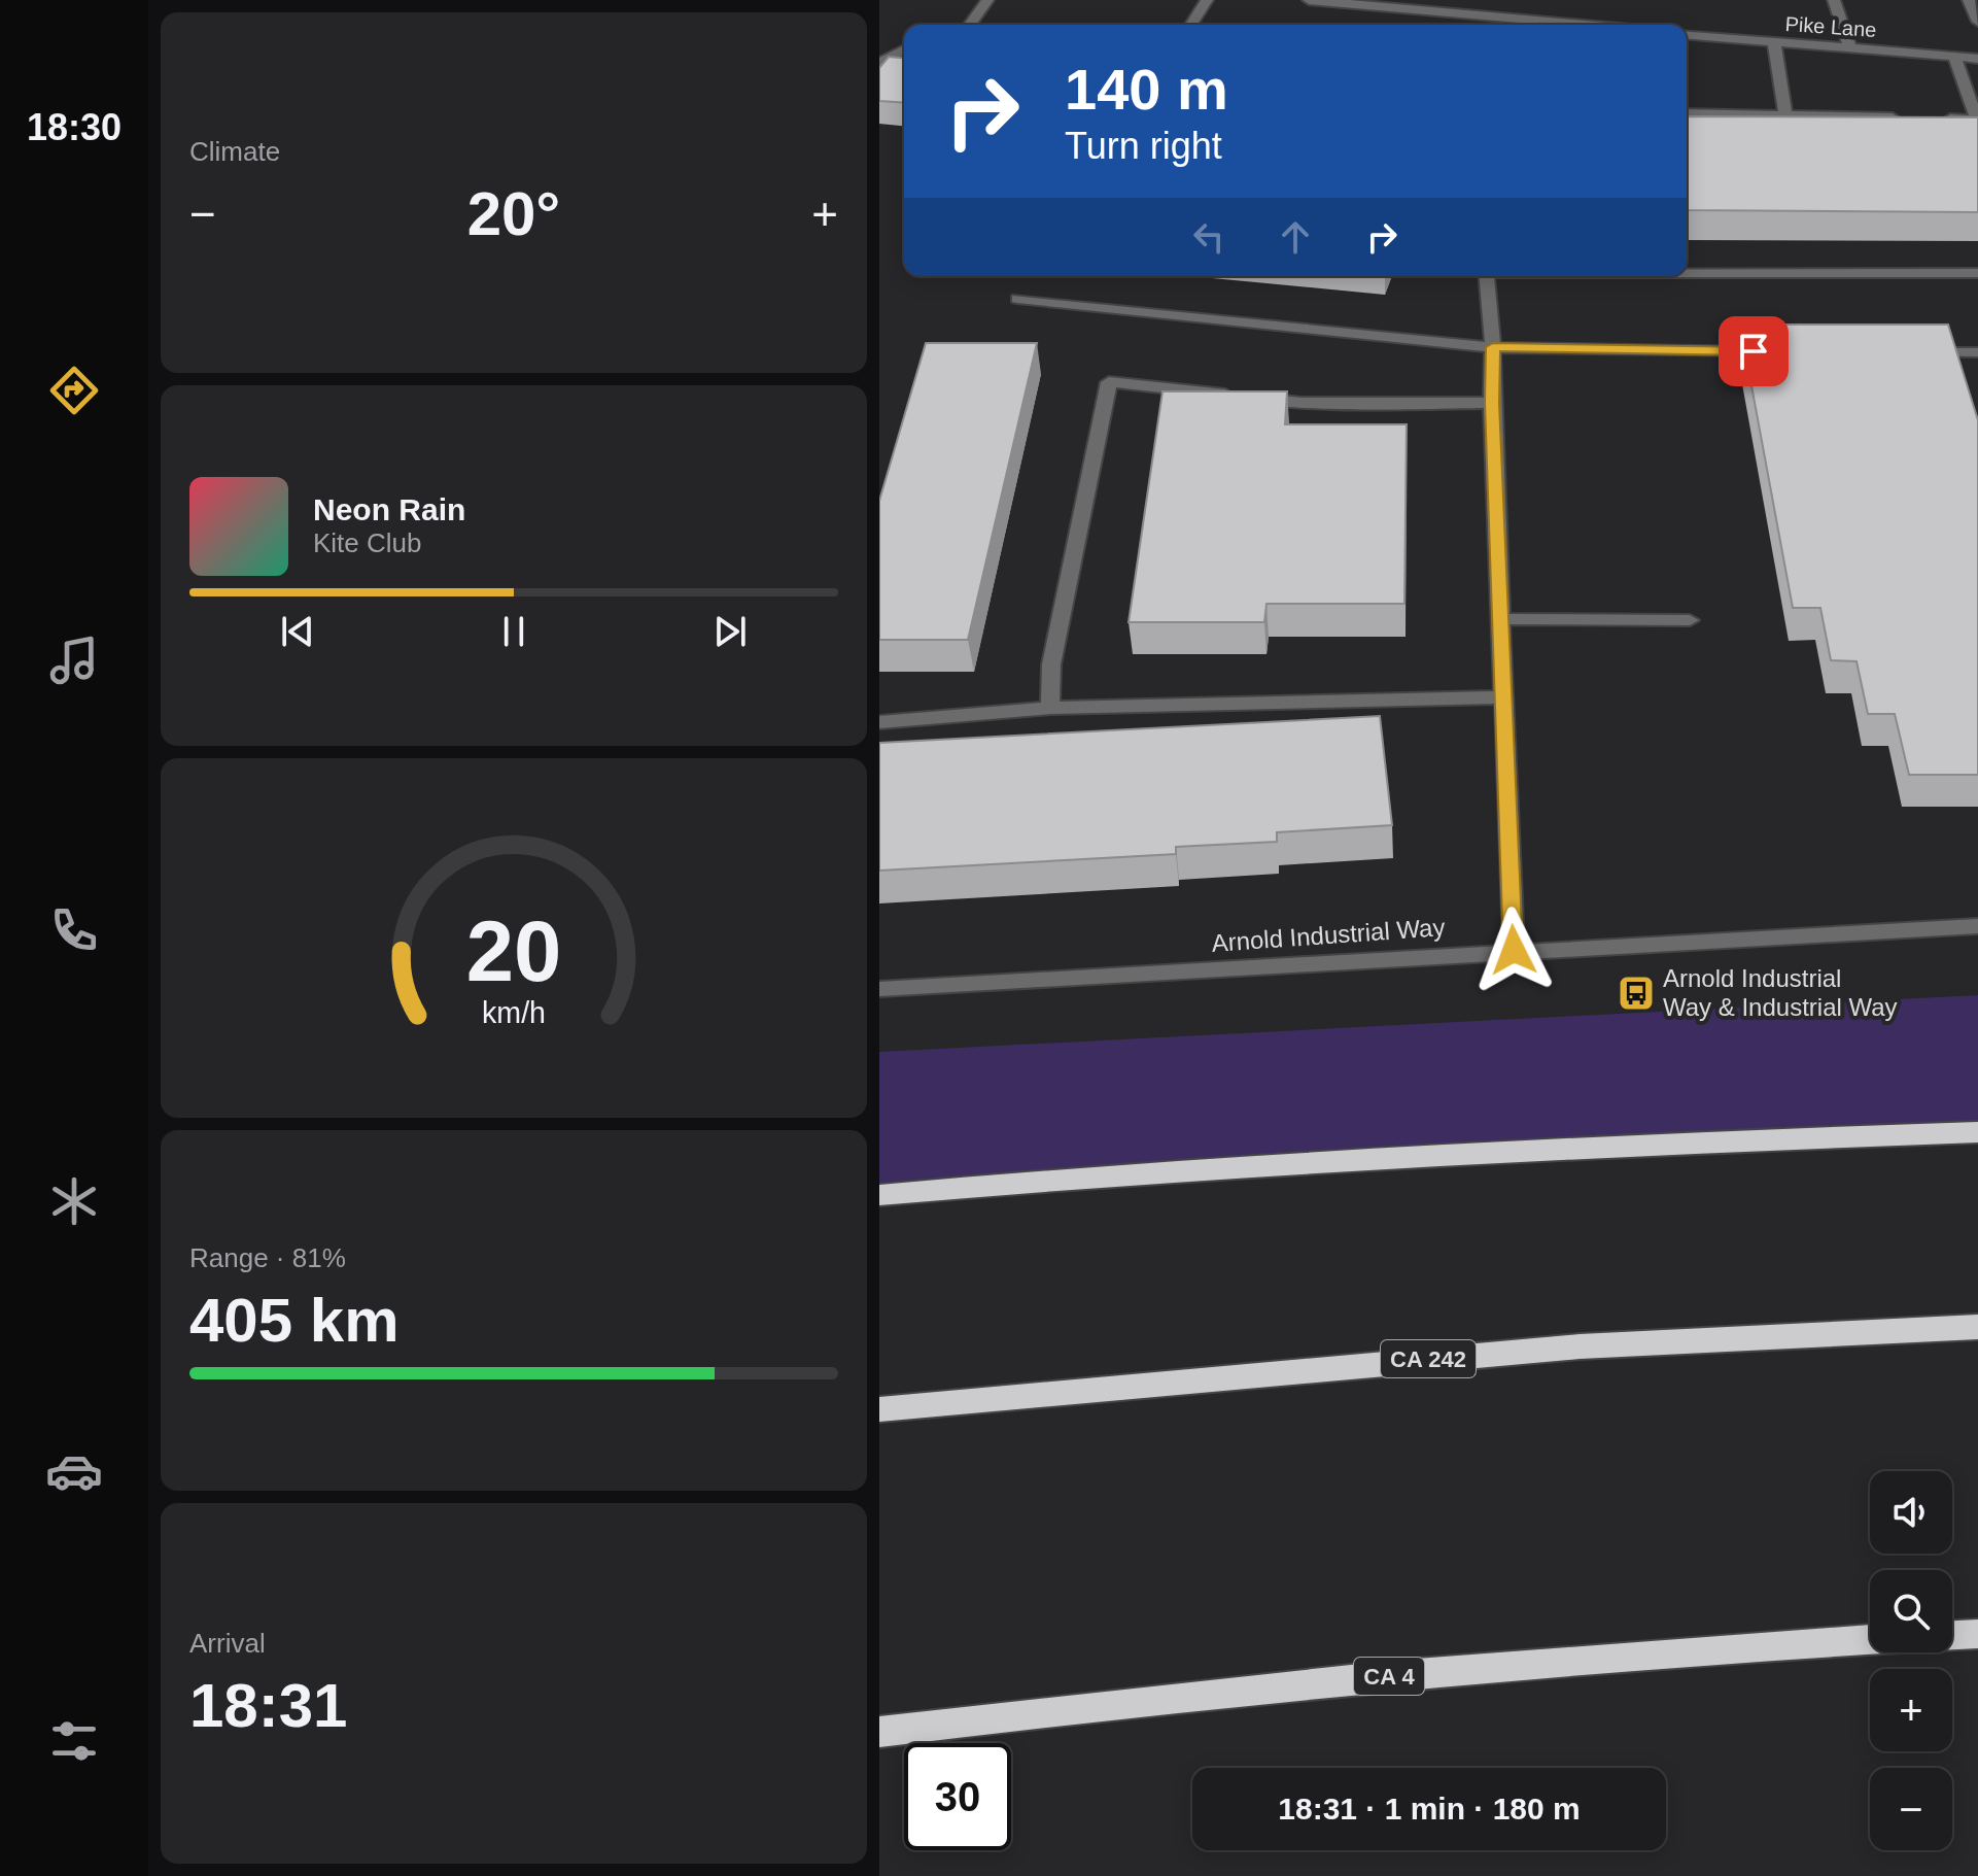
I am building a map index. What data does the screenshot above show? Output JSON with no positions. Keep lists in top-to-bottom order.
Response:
{
  "streets": {
    "highway": ["CA 242", "CA 4"],
    "street": ["Pike Lane", "Arnold Industrial Way"]
  },
  "places": {
    "bus stop": ["Arnold Industrial Way & Industrial Way"]
  },
  "page": {
    "tabs": "18:30",
    "tile": [
      "Climate",
      ["Range · 81%", "405 km"],
      ["Arrival", "18:31"]
    ],
    "turn": ["140 m", "Turn right"],
    "heat": ["−", "20°", "+"],
    "song": ["Neon Rain", "Kite Club"],
    "map_buttons": ["+", "−"],
    "limit": "30",
    "trip": "18:31 · 1 min · 180 m",
    "gauge": ["20", "km/h"]
  }
}
